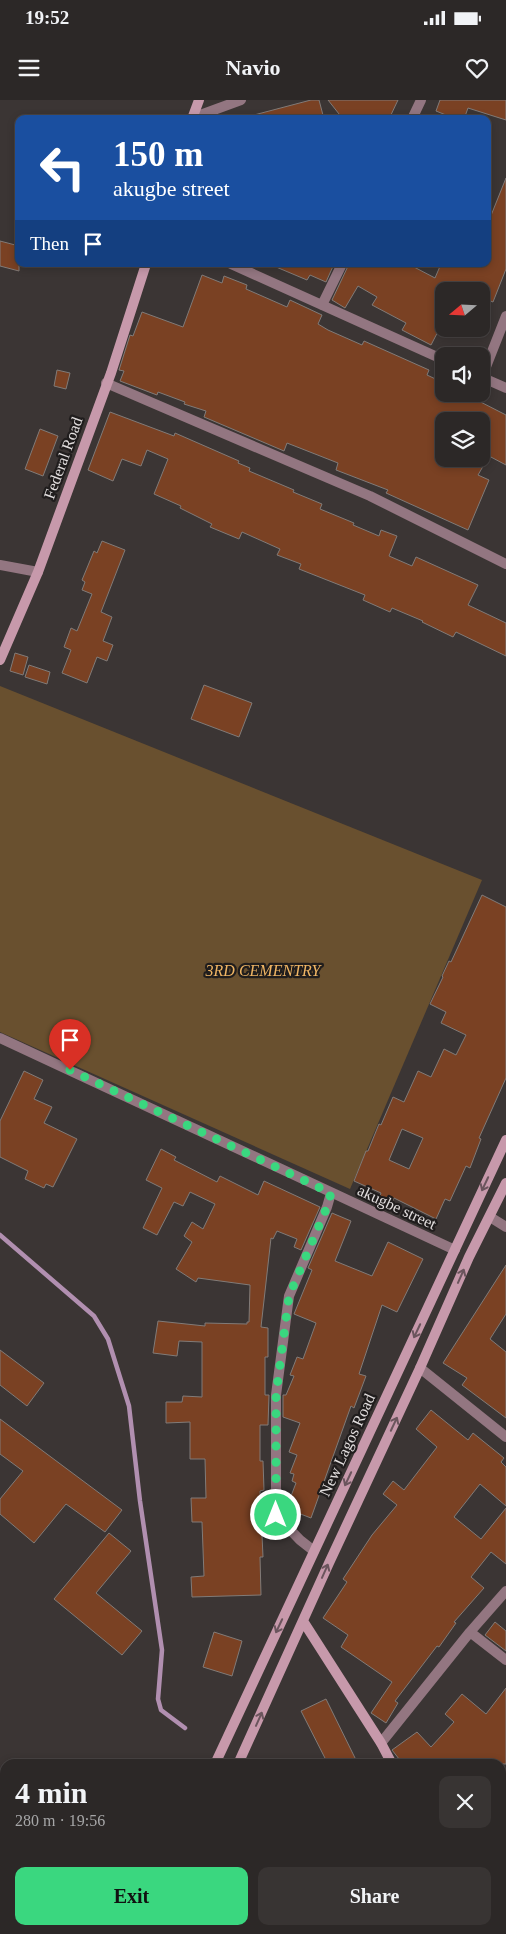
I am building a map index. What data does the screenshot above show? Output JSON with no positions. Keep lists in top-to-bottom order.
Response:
{
  "streets": {
    "main road": ["Federal Road", "New Lagos Road"],
    "street": ["akugbe street"]
  },
  "crossings": [
    ["akugbe street", "New Lagos Road"]
  ],
  "parks": ["3RD CEMENTRY"],
  "north": "left",
  "page": {
    "status": "19:52",
    "header": "Navio",
    "turn": ["150 m", "akugbe street"],
    "then": "Then",
    "heading": ["4 min", "280 m · 19:56"],
    "buttons": ["Exit", "Share"]
  }
}
